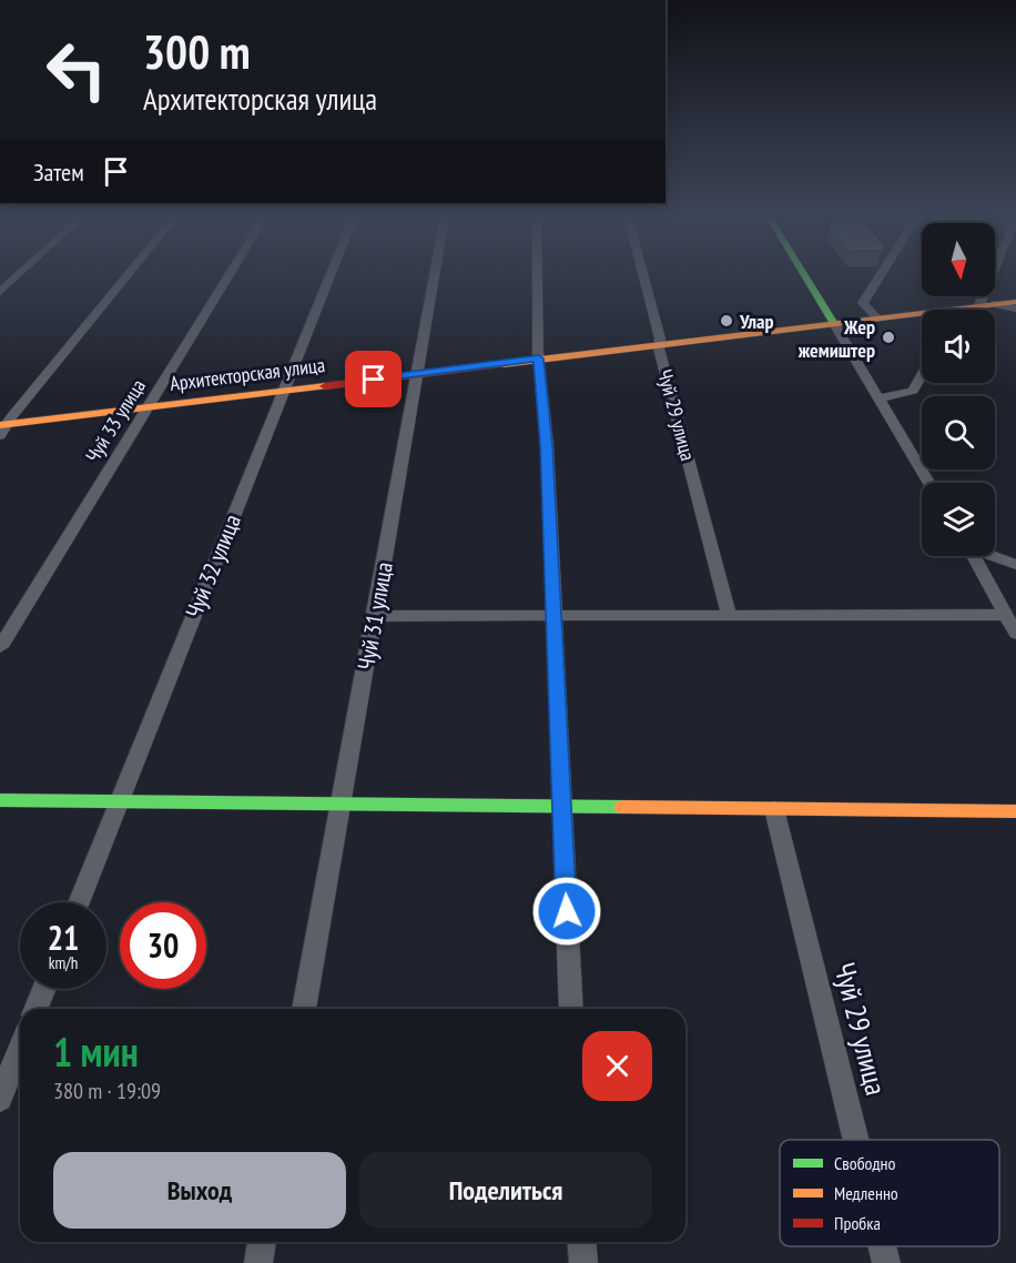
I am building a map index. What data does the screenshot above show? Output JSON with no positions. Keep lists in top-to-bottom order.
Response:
{
  "streets": {
    "street": [
      "Архитекторская улица",
      "Чуй 29 улица",
      "Чуй 33 улица",
      "Чуй 32 улица",
      "Чуй 31 улица"
    ]
  },
  "crossings": [
    ["Архитекторская улица", "Чуй 29 улица"],
    ["Архитекторская улица", "Чуй 33 улица"],
    ["Архитекторская улица", "Чуй 32 улица"],
    ["Архитекторская улица", "Чуй 31 улица"]
  ],
  "places": ["Улар", "Жер жемиштер"],
  "legend": ["Свободно", "Медленно", "Пробка"],
  "north": "bottom",
  "page": {
    "turn": ["300 m", "Архитекторская улица"],
    "then": "Затем",
    "speed": "21 km/h",
    "limit": "30",
    "heading": ["1 мин", "380 m · 19:09"],
    "buttons": ["Выход", "Поделиться"]
  }
}
